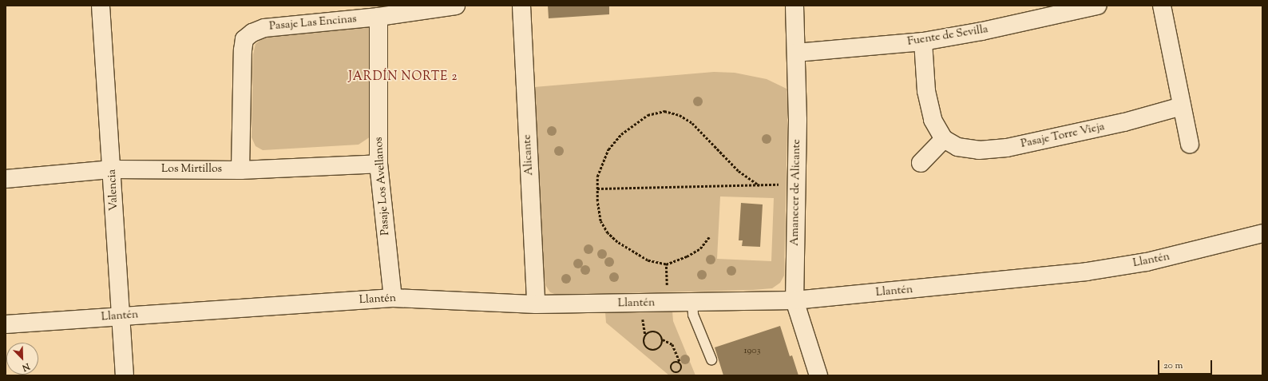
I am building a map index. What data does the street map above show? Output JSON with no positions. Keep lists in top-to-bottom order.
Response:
{
  "streets": {
    "street": [
      "Pasaje Las Encinas",
      "Fuente de Sevilla",
      "Pasaje Torre Vieja",
      "Alicante",
      "Los Mirtillos",
      "Pasaje Los Avellanos",
      "Valencia",
      "Amanecer de Alicante",
      "Llantén"
    ]
  },
  "crossings": [
    ["Pasaje Las Encinas", "Los Mirtillos"],
    ["Pasaje Las Encinas", "Pasaje Los Avellanos"],
    ["Fuente de Sevilla", "Pasaje Torre Vieja"],
    ["Fuente de Sevilla", "Amanecer de Alicante"],
    ["Alicante", "Llantén"],
    ["Los Mirtillos", "Pasaje Los Avellanos"],
    ["Los Mirtillos", "Valencia"],
    ["Pasaje Los Avellanos", "Llantén"],
    ["Valencia", "Llantén"],
    ["Amanecer de Alicante", "Llantén"]
  ],
  "districts": ["JARDÍN NORTE 2"],
  "house_numbers": ["1903"],
  "scale_bar": "20 m",
  "north": "bottom right"
}
